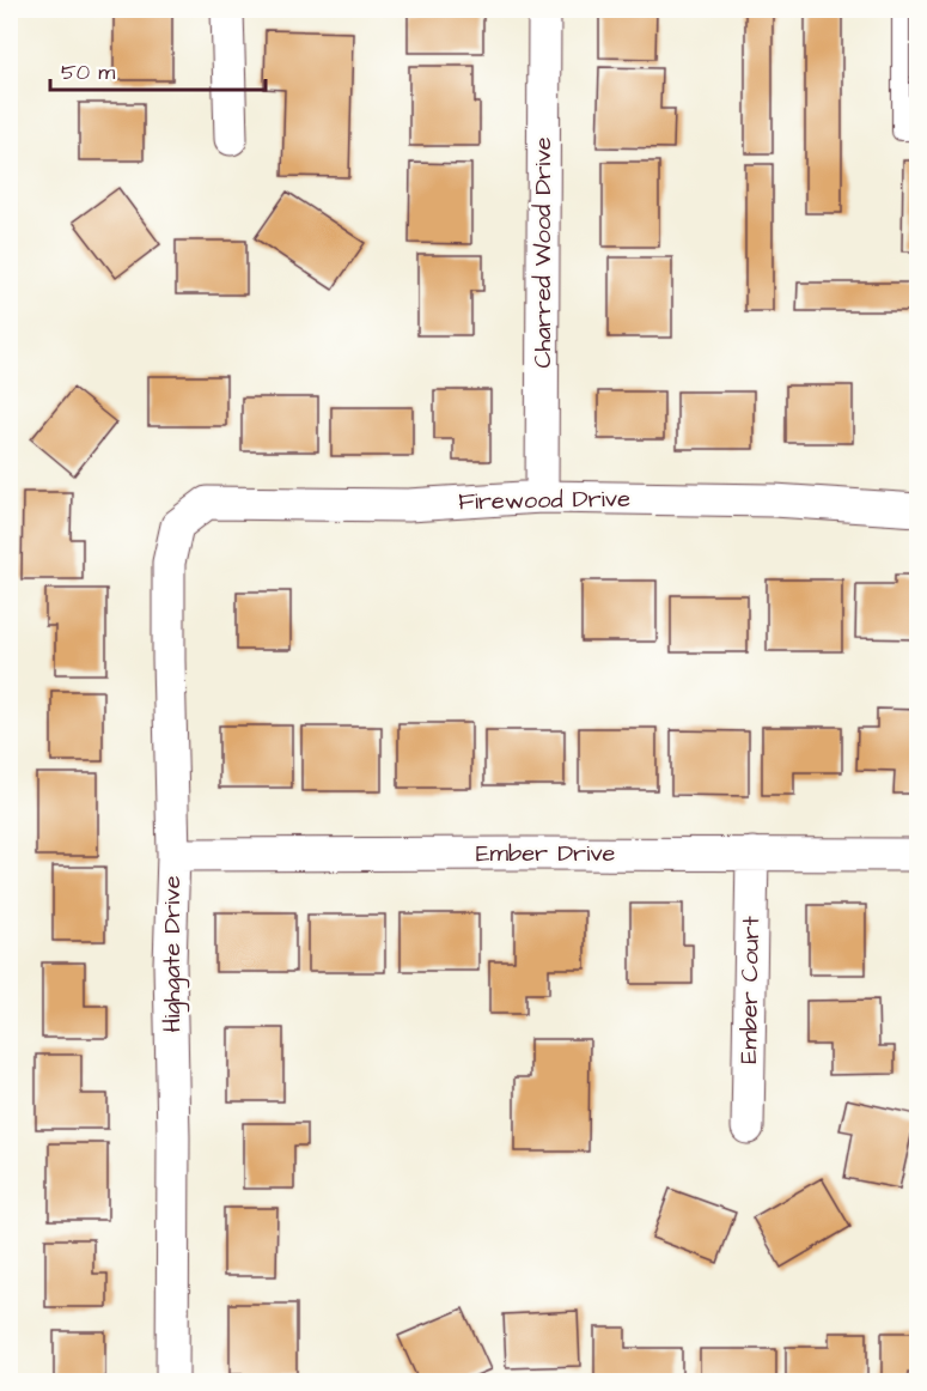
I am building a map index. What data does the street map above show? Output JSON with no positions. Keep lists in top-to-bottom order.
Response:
{
  "streets": {
    "street": [
      "Charred Wood Drive",
      "Firewood Drive",
      "Ember Drive",
      "Highgate Drive",
      "Ember Court"
    ]
  },
  "crossings": [
    ["Charred Wood Drive", "Firewood Drive"],
    ["Firewood Drive", "Highgate Drive"],
    ["Ember Drive", "Highgate Drive"],
    ["Ember Drive", "Ember Court"]
  ],
  "scale_bar": "50 m"
}
